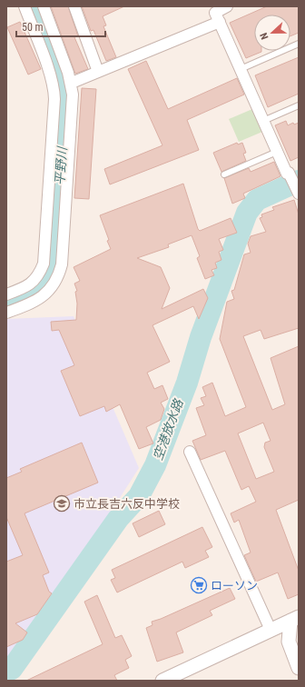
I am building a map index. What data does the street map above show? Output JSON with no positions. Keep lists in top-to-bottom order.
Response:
{
  "water": ["平野川", "空港放水路"],
  "places": {
    "school or university": ["市立長吉六反中学校"],
    "supermarket": ["ローソン"]
  },
  "scale_bar": "50 m",
  "north": "left"
}
